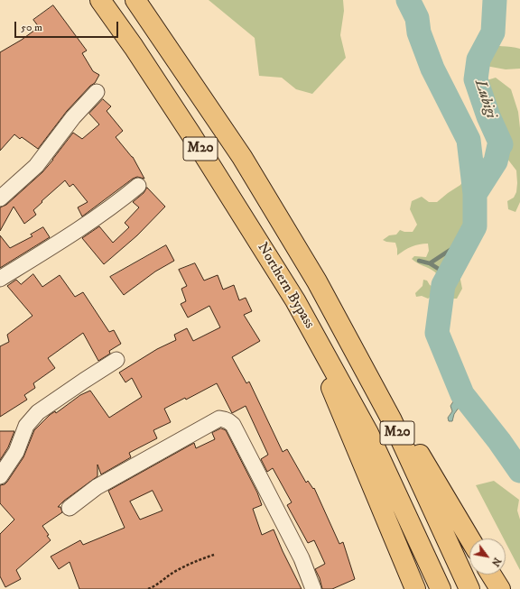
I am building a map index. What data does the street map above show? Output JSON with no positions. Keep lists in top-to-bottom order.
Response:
{
  "streets": {
    "highway": ["M20", "Northern Bypass"]
  },
  "water": ["Lubigi"],
  "scale_bar": "50 m",
  "north": "bottom right"
}
